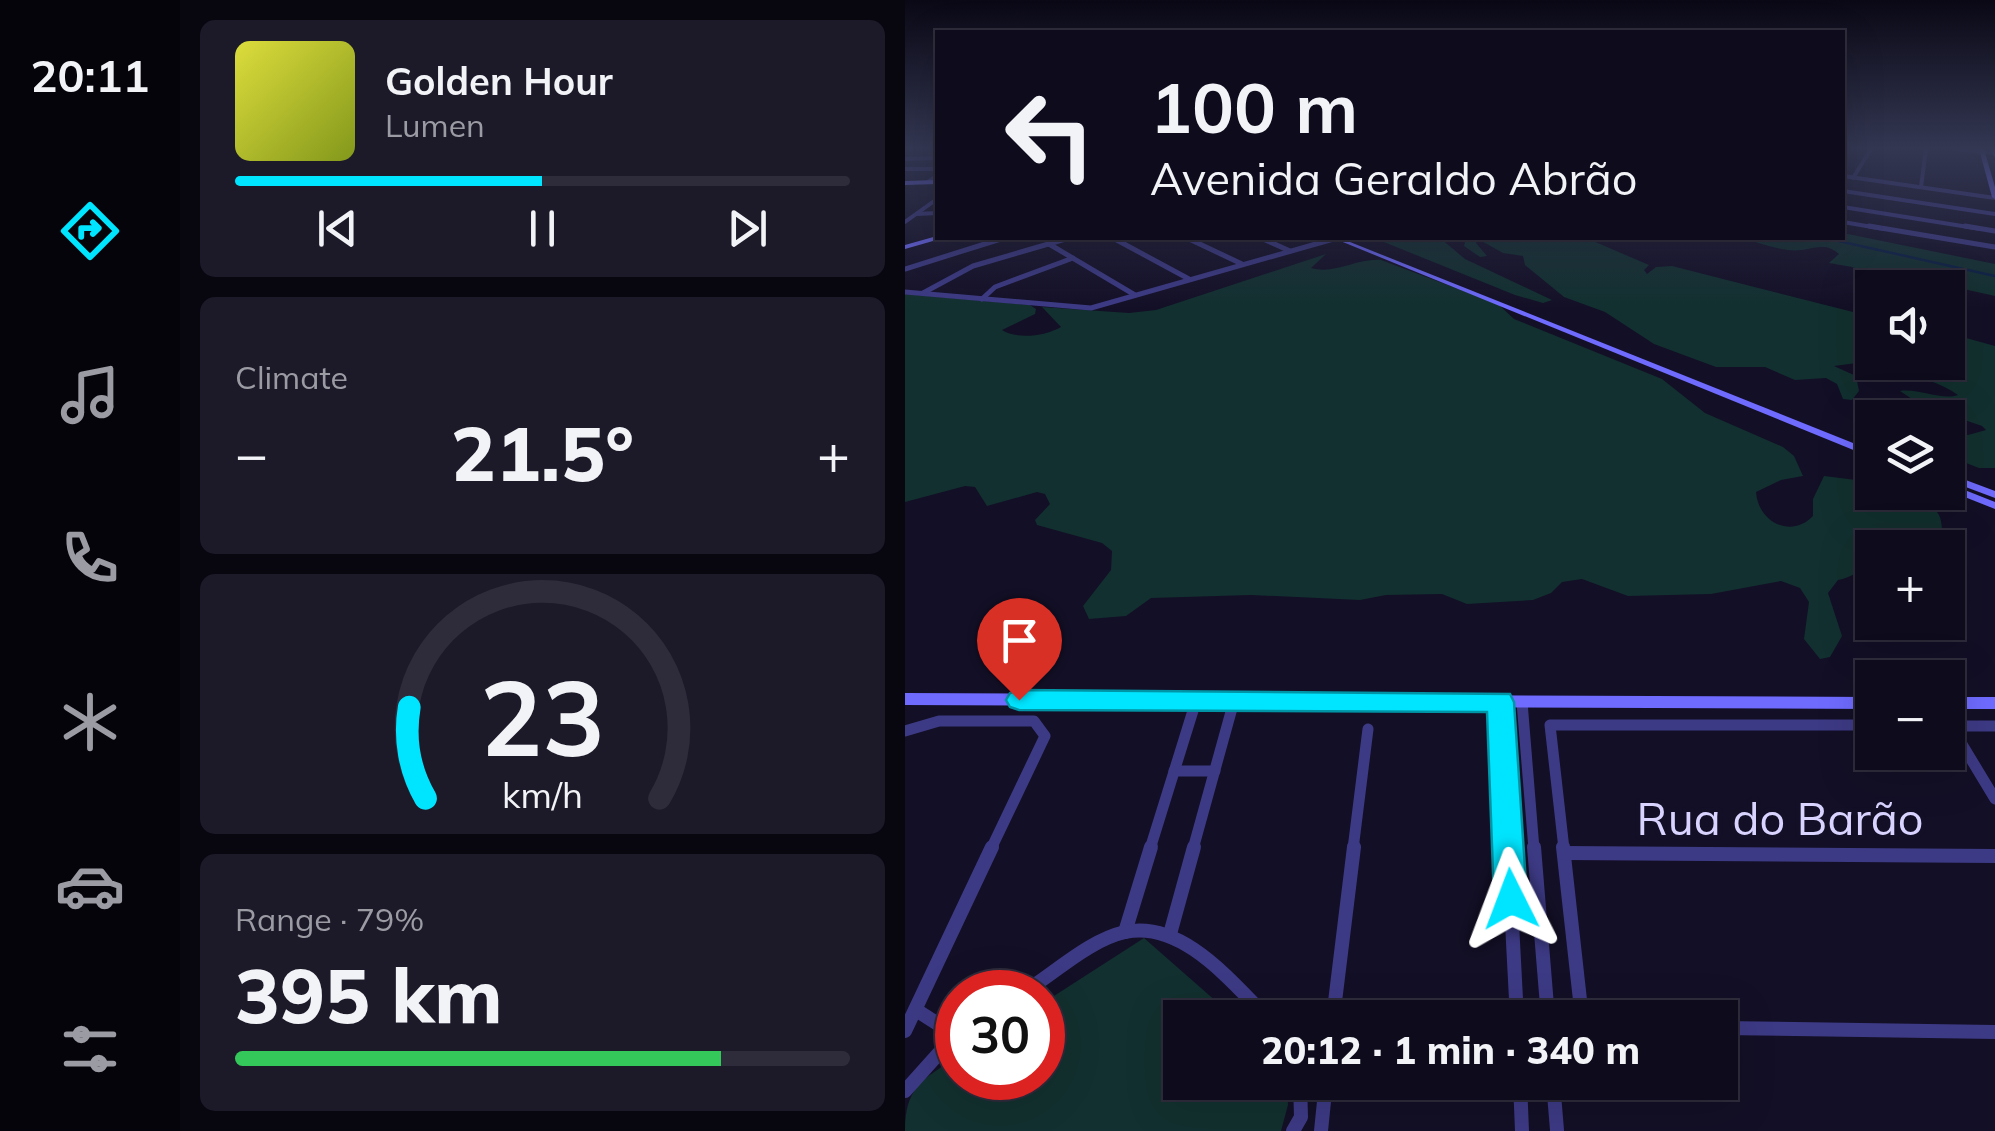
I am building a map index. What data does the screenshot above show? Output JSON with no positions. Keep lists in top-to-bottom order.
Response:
{
  "streets": {
    "street": ["Rua do Barão"]
  },
  "page": {
    "tabs": "20:11",
    "turn": ["100 m", "Avenida Geraldo Abrão"],
    "song": ["Golden Hour", "Lumen"],
    "map_buttons": ["+", "−"],
    "tile": [
      "Climate",
      ["Range · 79%", "395 km"]
    ],
    "heat": ["−", "21.5°", "+"],
    "limit": "30",
    "trip": "20:12 · 1 min · 340 m",
    "gauge": ["23", "km/h"]
  }
}
